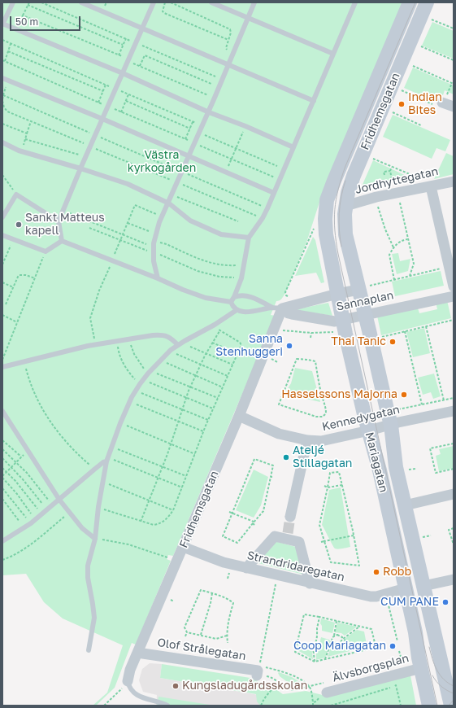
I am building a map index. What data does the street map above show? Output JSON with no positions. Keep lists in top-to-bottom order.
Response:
{
  "streets": {
    "street": [
      "Fridhemsgatan",
      "Jordhyttegatan",
      "Sannaplan",
      "Kennedygatan",
      "Mariagatan",
      "Strandridaregatan",
      "Olof Strålegatan",
      "Älvsborgsplan"
    ]
  },
  "crossings": [
    ["Fridhemsgatan", "Jordhyttegatan"],
    ["Fridhemsgatan", "Sannaplan"],
    ["Fridhemsgatan", "Kennedygatan"],
    ["Fridhemsgatan", "Mariagatan"],
    ["Fridhemsgatan", "Strandridaregatan"],
    ["Fridhemsgatan", "Olof Strålegatan"],
    ["Sannaplan", "Mariagatan"],
    ["Kennedygatan", "Mariagatan"],
    ["Mariagatan", "Strandridaregatan"],
    ["Mariagatan", "Älvsborgsplan"]
  ],
  "parks": ["Västra kyrkogården"],
  "places": [
    "Indian Bites",
    "Sankt Matteus kapell",
    "Thai Tanic",
    "Sanna Stenhuggeri",
    "Hasselssons Majorna",
    "Ateljé Stillagatan",
    "Robb",
    "CUM PANE",
    "Coop Mariagatan",
    "Kungsladugårdsskolan"
  ],
  "scale_bar": "50 m"
}
